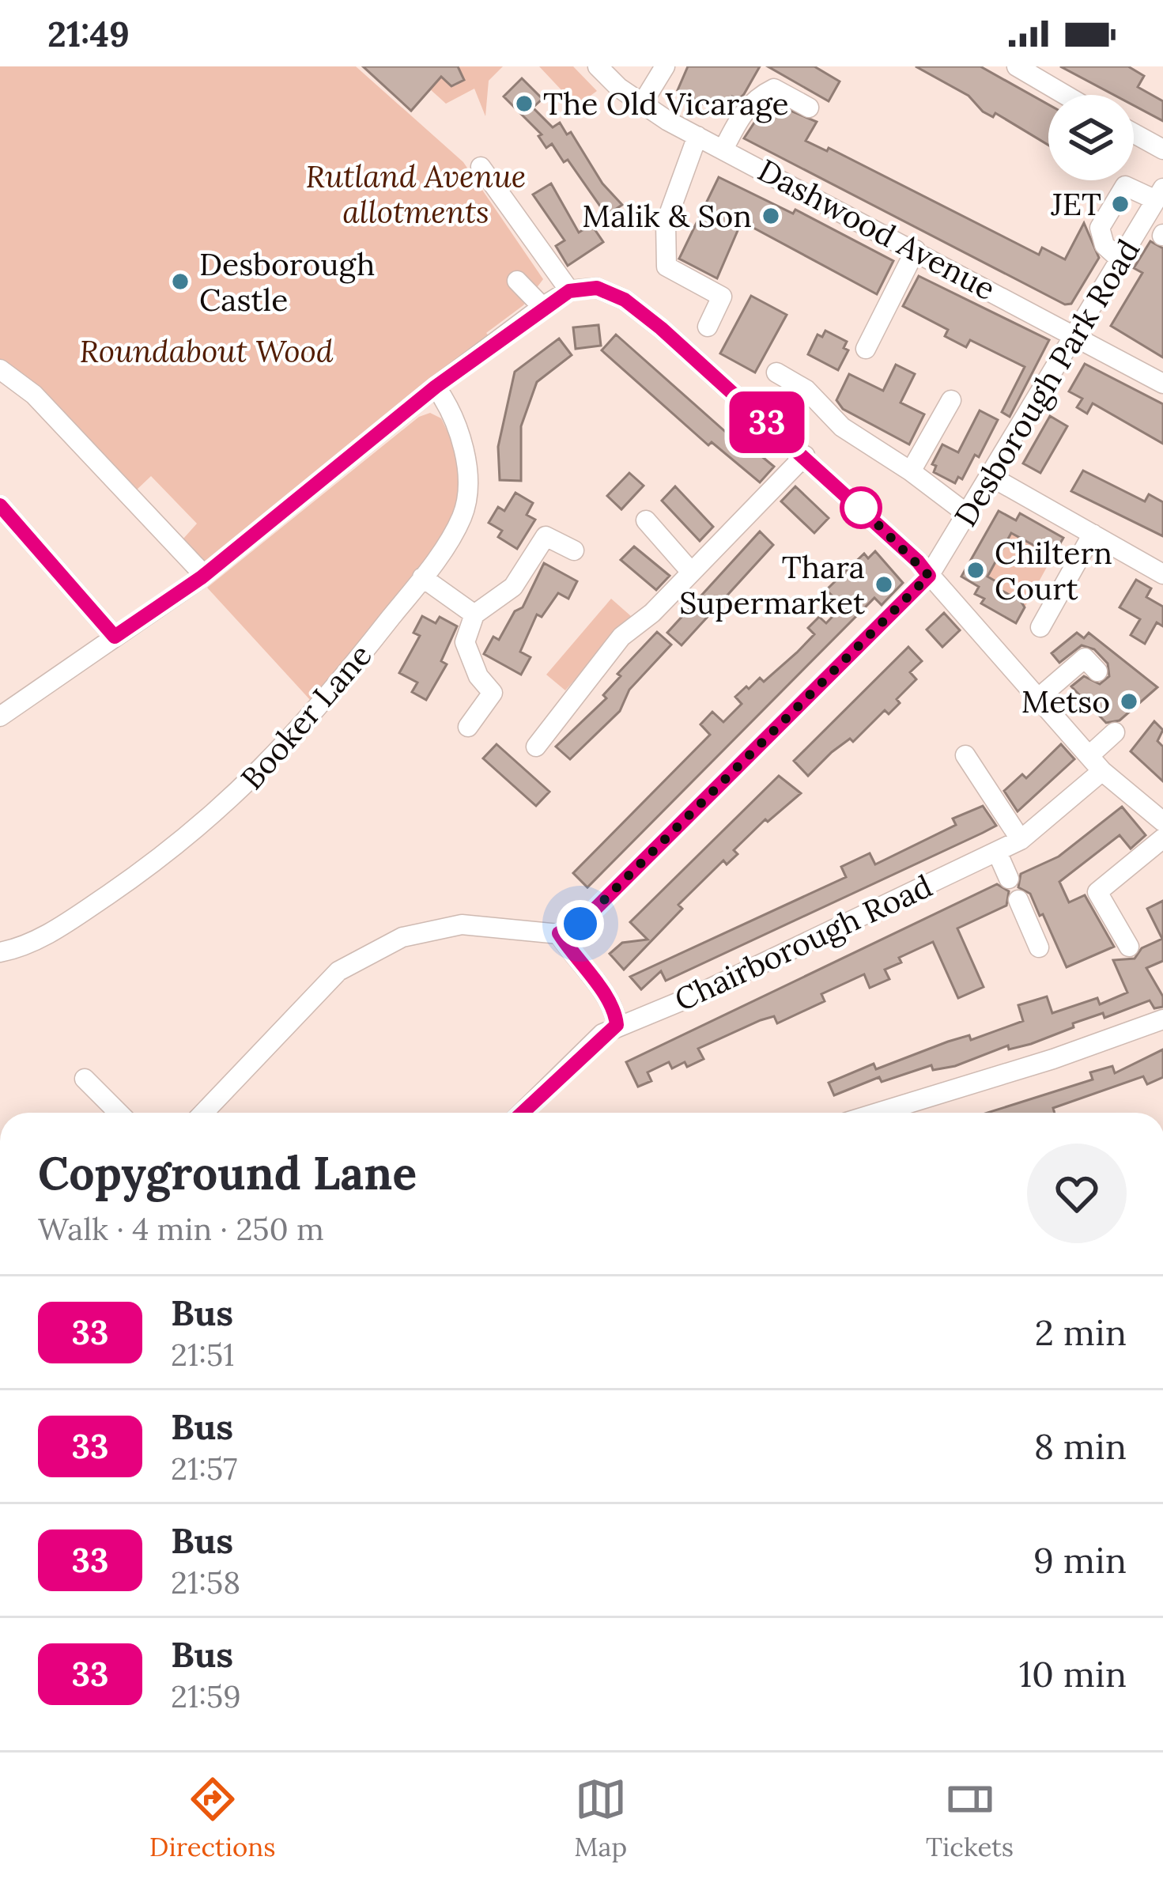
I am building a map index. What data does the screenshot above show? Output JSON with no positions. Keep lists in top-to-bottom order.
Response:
{
  "streets": {
    "street": [
      "Dashwood Avenue",
      "Desborough Park Road",
      "Booker Lane",
      "Chairborough Road"
    ]
  },
  "crossings": [
    ["Dashwood Avenue", "Desborough Park Road"]
  ],
  "parks": ["Rutland Avenue allotments", "Roundabout Wood"],
  "places": [
    "The Old Vicarage",
    "JET",
    "Malik & Son",
    "Desborough Castle",
    "Chiltern Court",
    "Thara Supermarket",
    "Metso"
  ],
  "lines": ["bus line 33"],
  "page": {
    "status": "21:49",
    "on_map": "33",
    "heading": ["Copyground Lane", "Walk · 4 min · 250 m"],
    "list": [
      {
        "mark": "33",
        "name": "Bus",
        "note": "21:51",
        "value": "2 min"
      },
      {
        "mark": "33",
        "name": "Bus",
        "note": "21:57",
        "value": "8 min"
      },
      {
        "mark": "33",
        "name": "Bus",
        "note": "21:58",
        "value": "9 min"
      },
      {
        "mark": "33",
        "name": "Bus",
        "note": "21:59",
        "value": "10 min"
      }
    ],
    "tabs": ["Directions", "Map", "Tickets"]
  }
}
